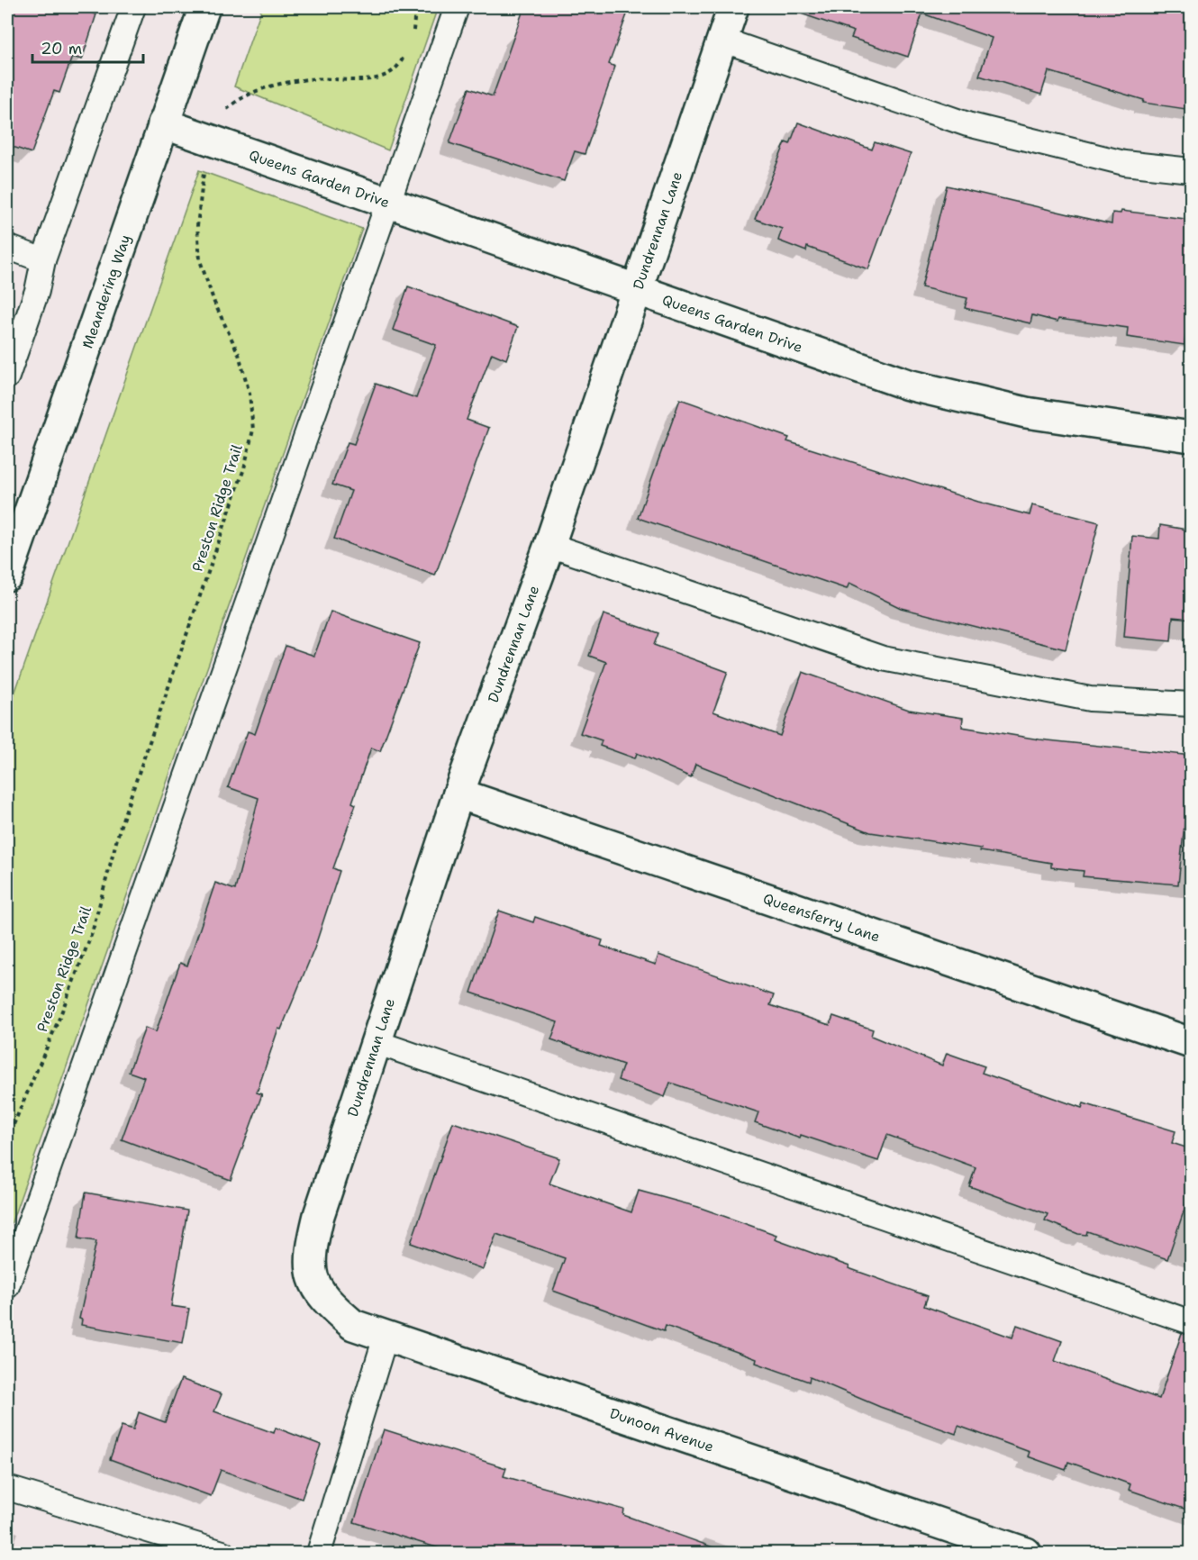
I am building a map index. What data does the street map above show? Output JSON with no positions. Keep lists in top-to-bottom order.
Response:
{
  "streets": {
    "street": [
      "Queens Garden Drive",
      "Dundrennan Lane",
      "Meandering Way",
      "Queensferry Lane",
      "Dunoon Avenue"
    ],
    "path": ["Preston Ridge Trail"]
  },
  "crossings": [
    ["Queens Garden Drive", "Dundrennan Lane"],
    ["Queens Garden Drive", "Meandering Way"],
    ["Queens Garden Drive", "Preston Ridge Trail"],
    ["Dundrennan Lane", "Queensferry Lane"],
    ["Dundrennan Lane", "Dunoon Avenue"]
  ],
  "scale_bar": "20 m"
}
